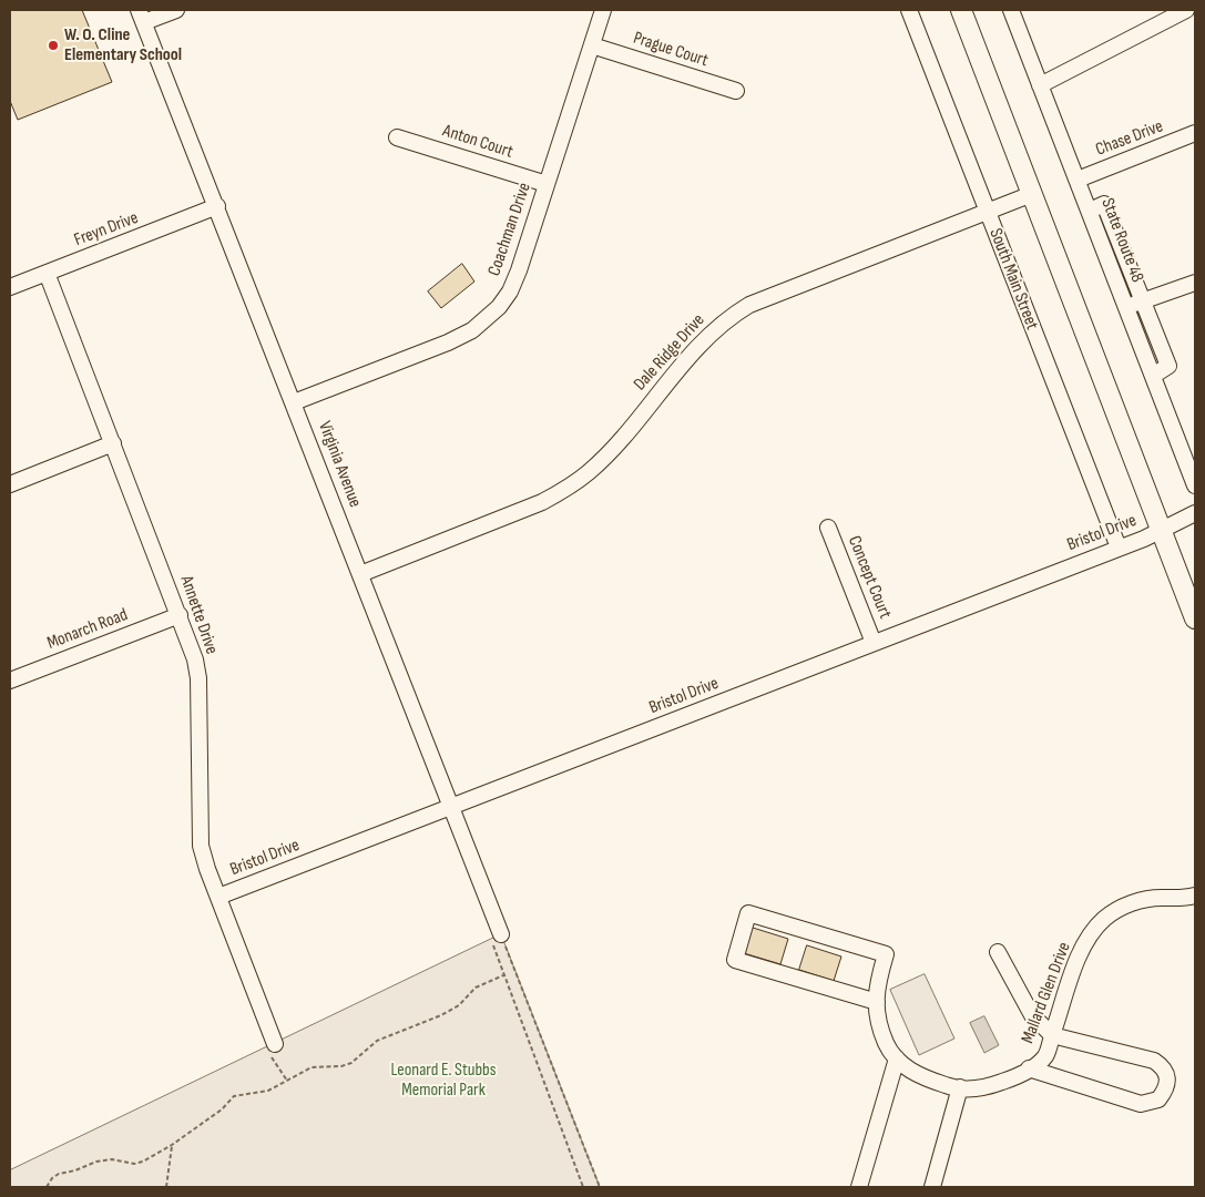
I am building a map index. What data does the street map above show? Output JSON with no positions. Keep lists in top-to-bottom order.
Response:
{
  "streets": {
    "street": [
      "Prague Court",
      "Chase Drive",
      "Anton Court",
      "Freyn Drive",
      "Coachman Drive",
      "State Route 48",
      "South Main Street",
      "Dale Ridge Drive",
      "Virginia Avenue",
      "Bristol Drive",
      "Concept Court",
      "Annette Drive",
      "Monarch Road",
      "Mallard Glen Drive"
    ]
  },
  "crossings": [
    ["Prague Court", "Coachman Drive"],
    ["Chase Drive", "State Route 48"],
    ["Anton Court", "Coachman Drive"],
    ["Freyn Drive", "Virginia Avenue"],
    ["Freyn Drive", "Annette Drive"],
    ["Coachman Drive", "Virginia Avenue"],
    ["South Main Street", "Dale Ridge Drive"],
    ["South Main Street", "Bristol Drive"],
    ["Dale Ridge Drive", "Virginia Avenue"],
    ["Virginia Avenue", "Bristol Drive"],
    ["Bristol Drive", "Concept Court"],
    ["Bristol Drive", "Annette Drive"],
    ["Annette Drive", "Monarch Road"]
  ],
  "parks": ["Leonard E. Stubbs Memorial Park"],
  "places": ["W. O. Cline Elementary School"]
}
